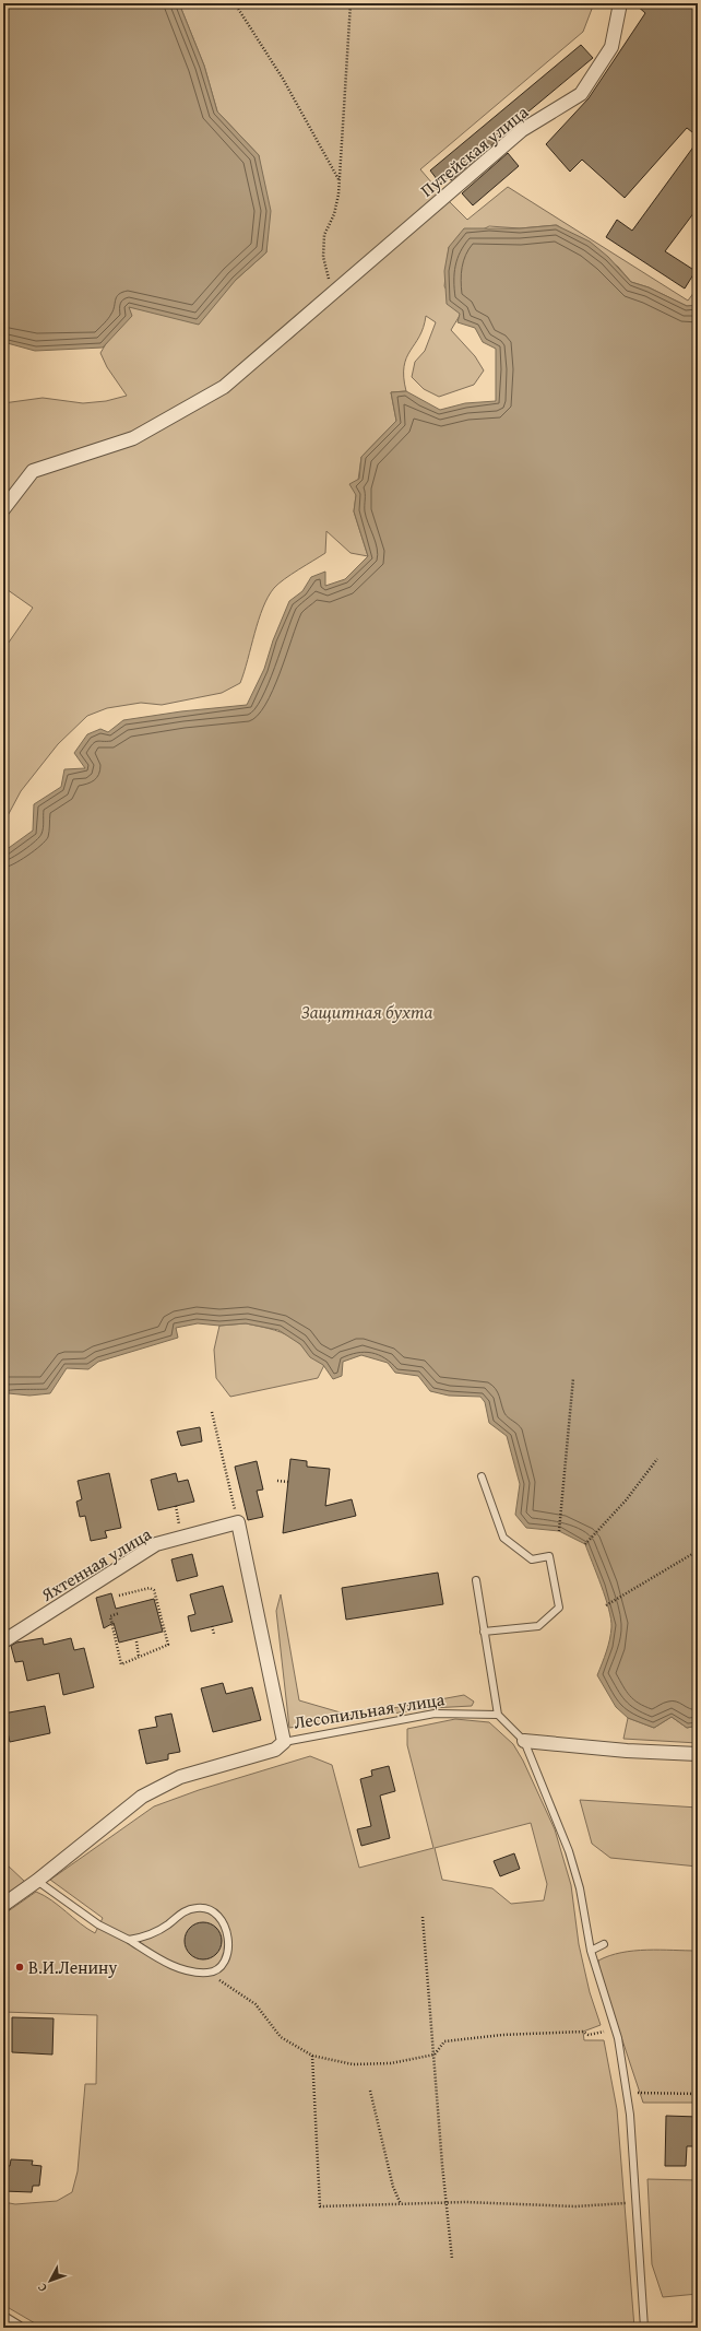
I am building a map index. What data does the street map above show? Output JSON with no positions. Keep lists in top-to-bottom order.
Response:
{
  "streets": {
    "street": ["Путейская улица", "Яхтенная улица", "Лесопильная улица"]
  },
  "water": ["Защитная бухта"],
  "places": ["В.И.Ленину"],
  "north": "bottom left"
}
